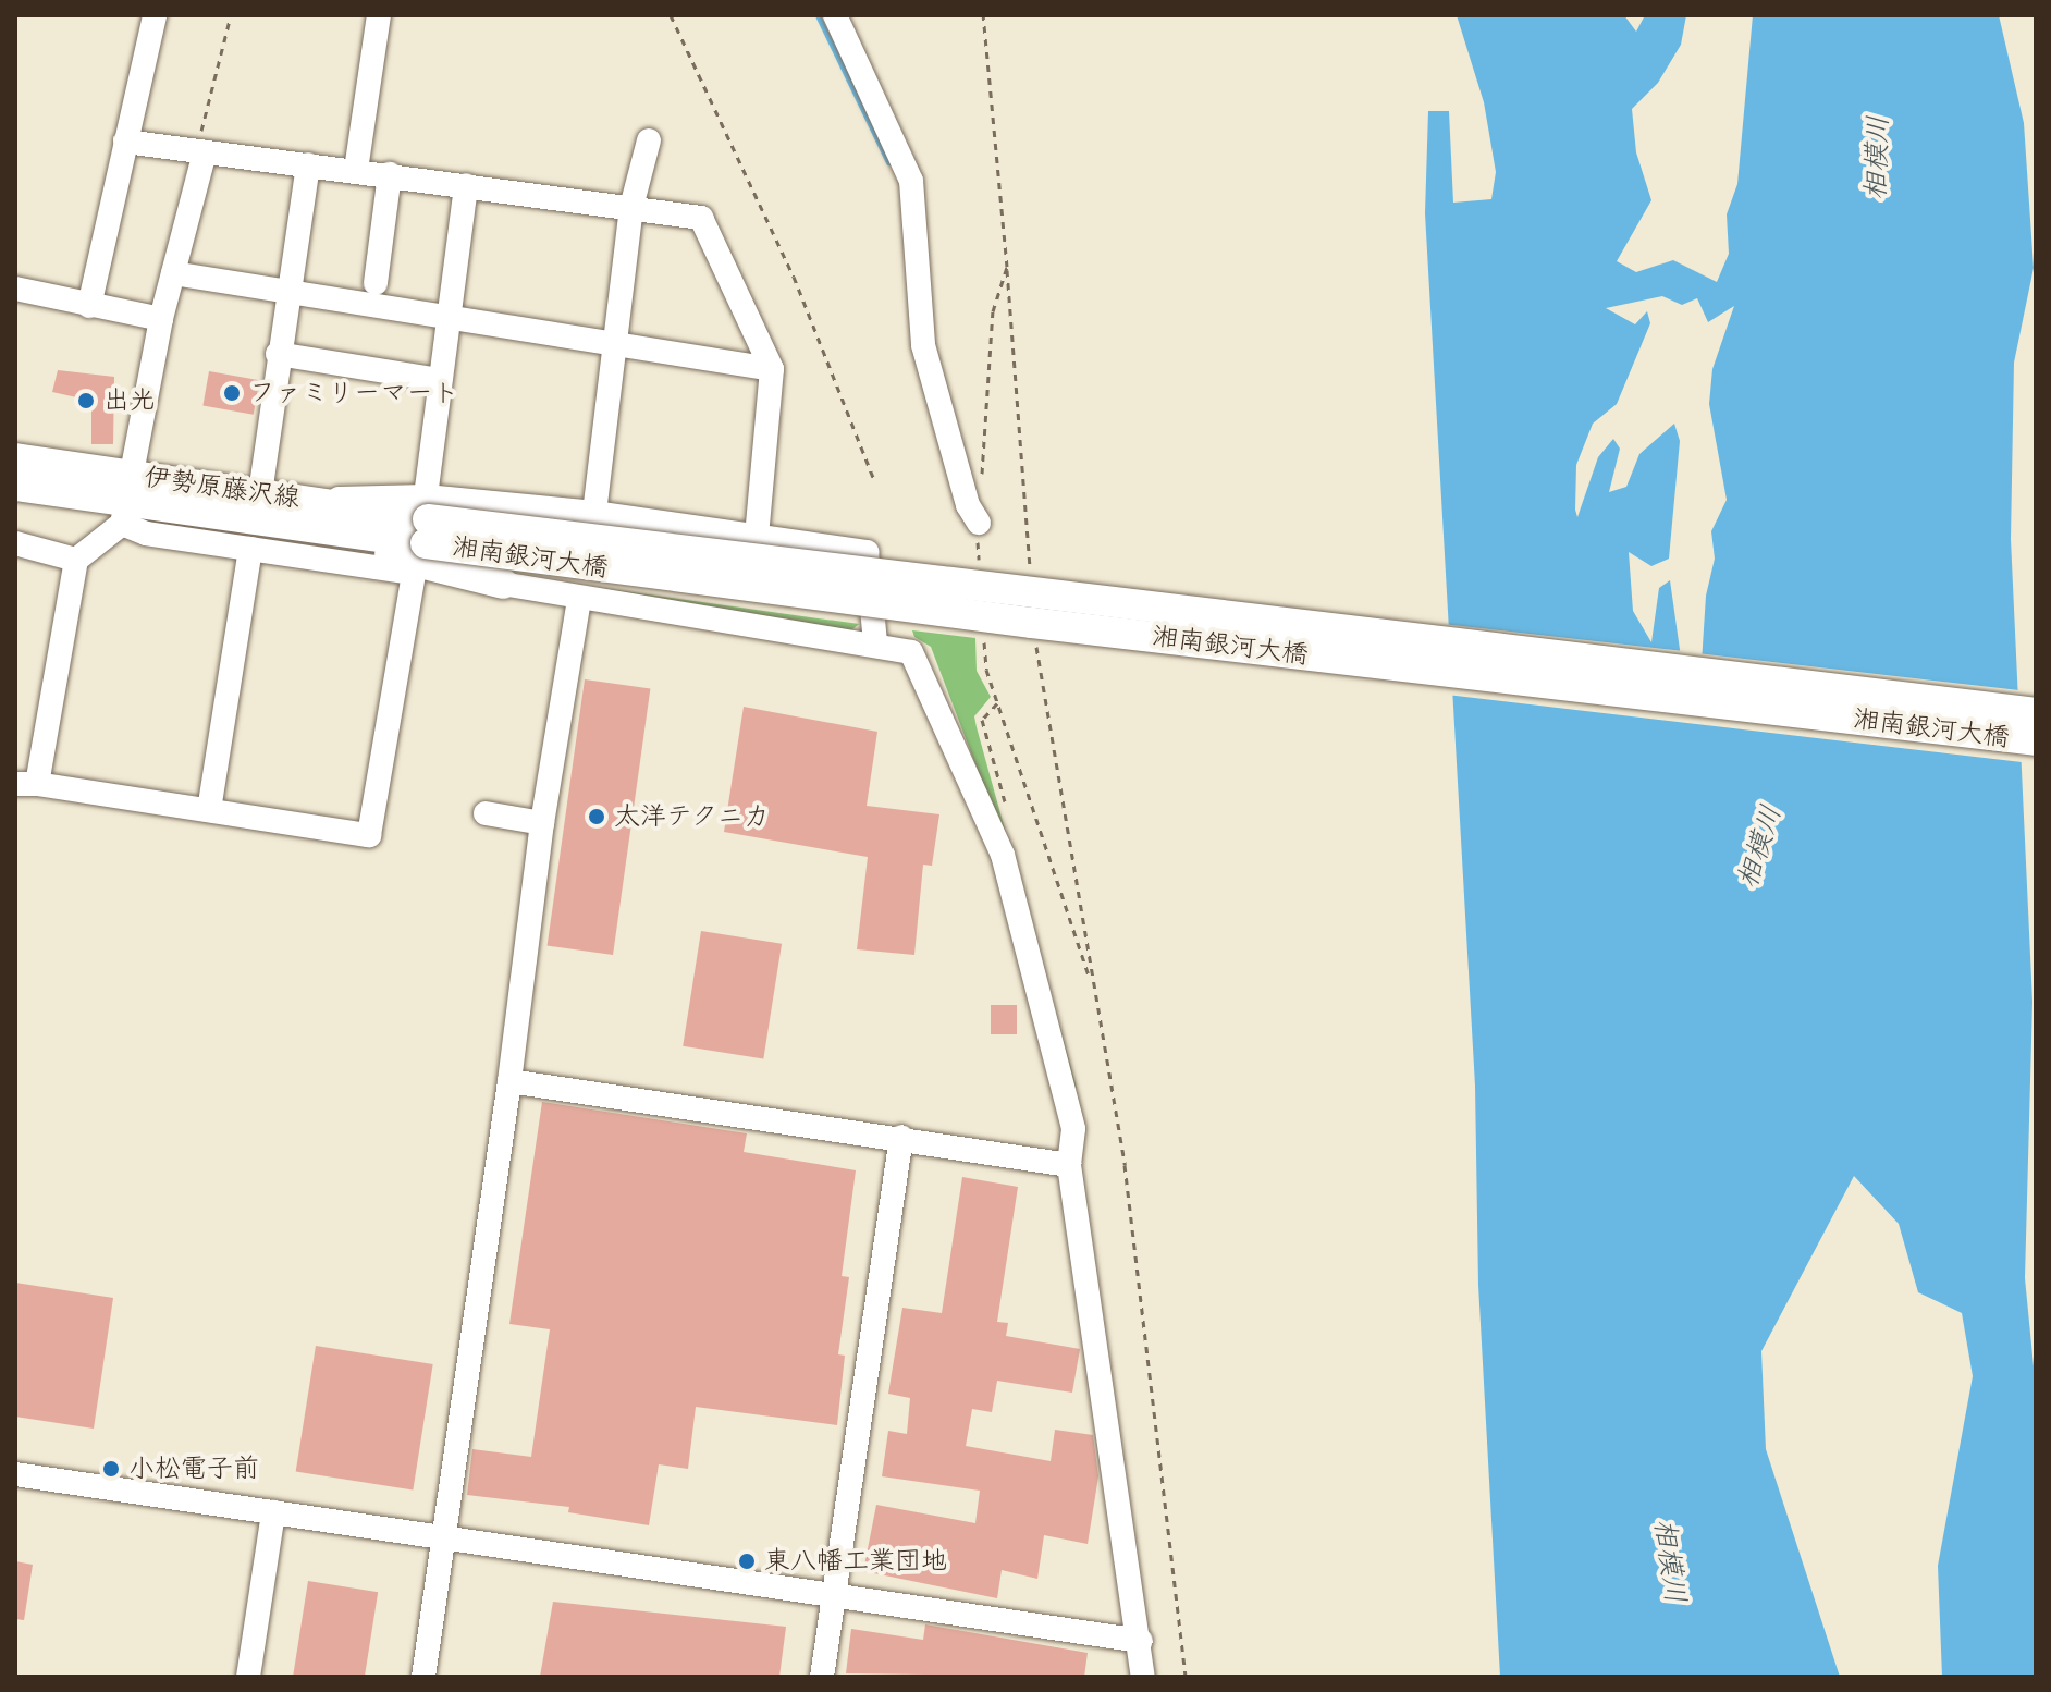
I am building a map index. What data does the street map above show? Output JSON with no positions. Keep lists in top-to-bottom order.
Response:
{
  "streets": {
    "main road": ["伊勢原藤沢線", "湘南銀河大橋"]
  },
  "crossings": [
    ["伊勢原藤沢線", "湘南銀河大橋"]
  ],
  "water": ["相模川"],
  "places": [
    "ファミリーマート",
    "出光",
    "太洋テクニカ",
    "小松電子前",
    "東八幡工業団地"
  ]
}
